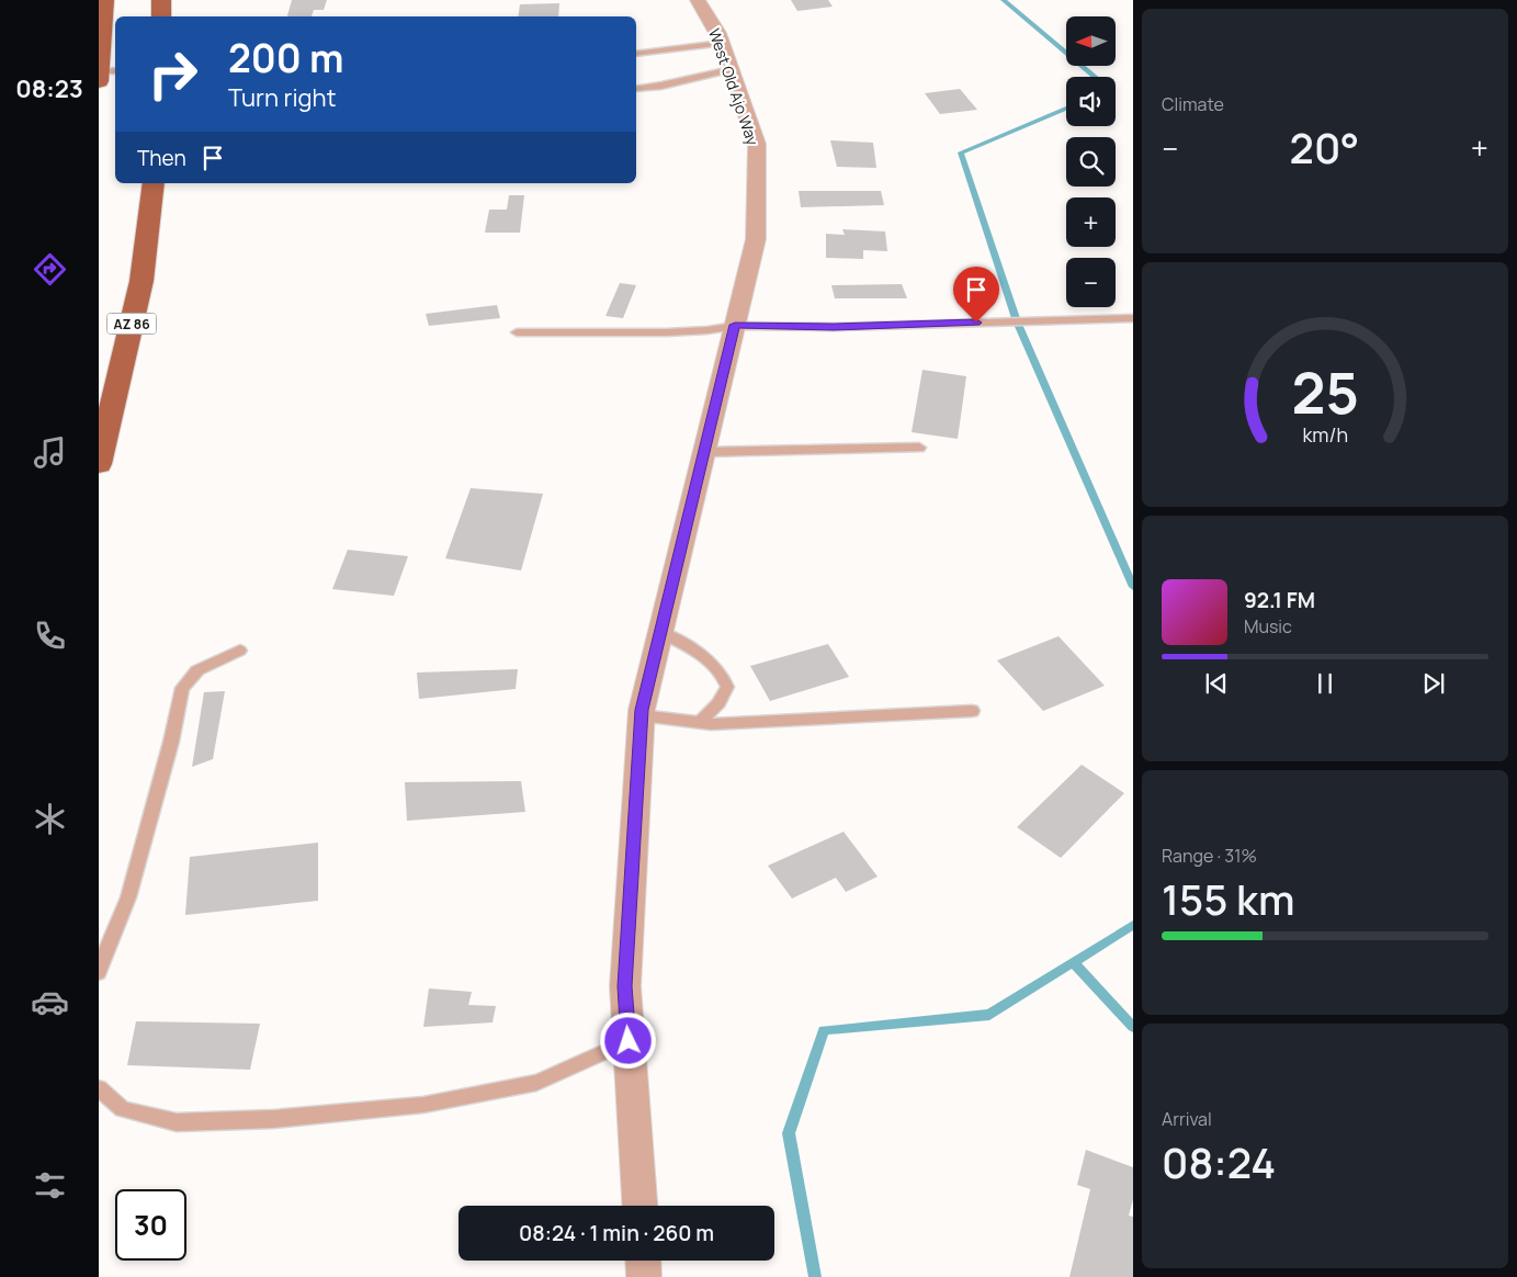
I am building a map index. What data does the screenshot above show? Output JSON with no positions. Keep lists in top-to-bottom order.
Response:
{
  "streets": {
    "main road": ["AZ 86"],
    "street": ["West Old Ajo Way"]
  },
  "north": "left",
  "page": {
    "tabs": "08:23",
    "tile": [
      "Climate",
      ["Range · 31%", "155 km"],
      ["Arrival", "08:24"]
    ],
    "map_buttons": ["+", "−"],
    "turn": ["200 m", "Turn right"],
    "heat": ["−", "20°", "+"],
    "then": "Then",
    "song": ["92.1 FM", "Music"],
    "limit": "30",
    "trip": "08:24 · 1 min · 260 m",
    "gauge": ["25", "km/h"]
  }
}
